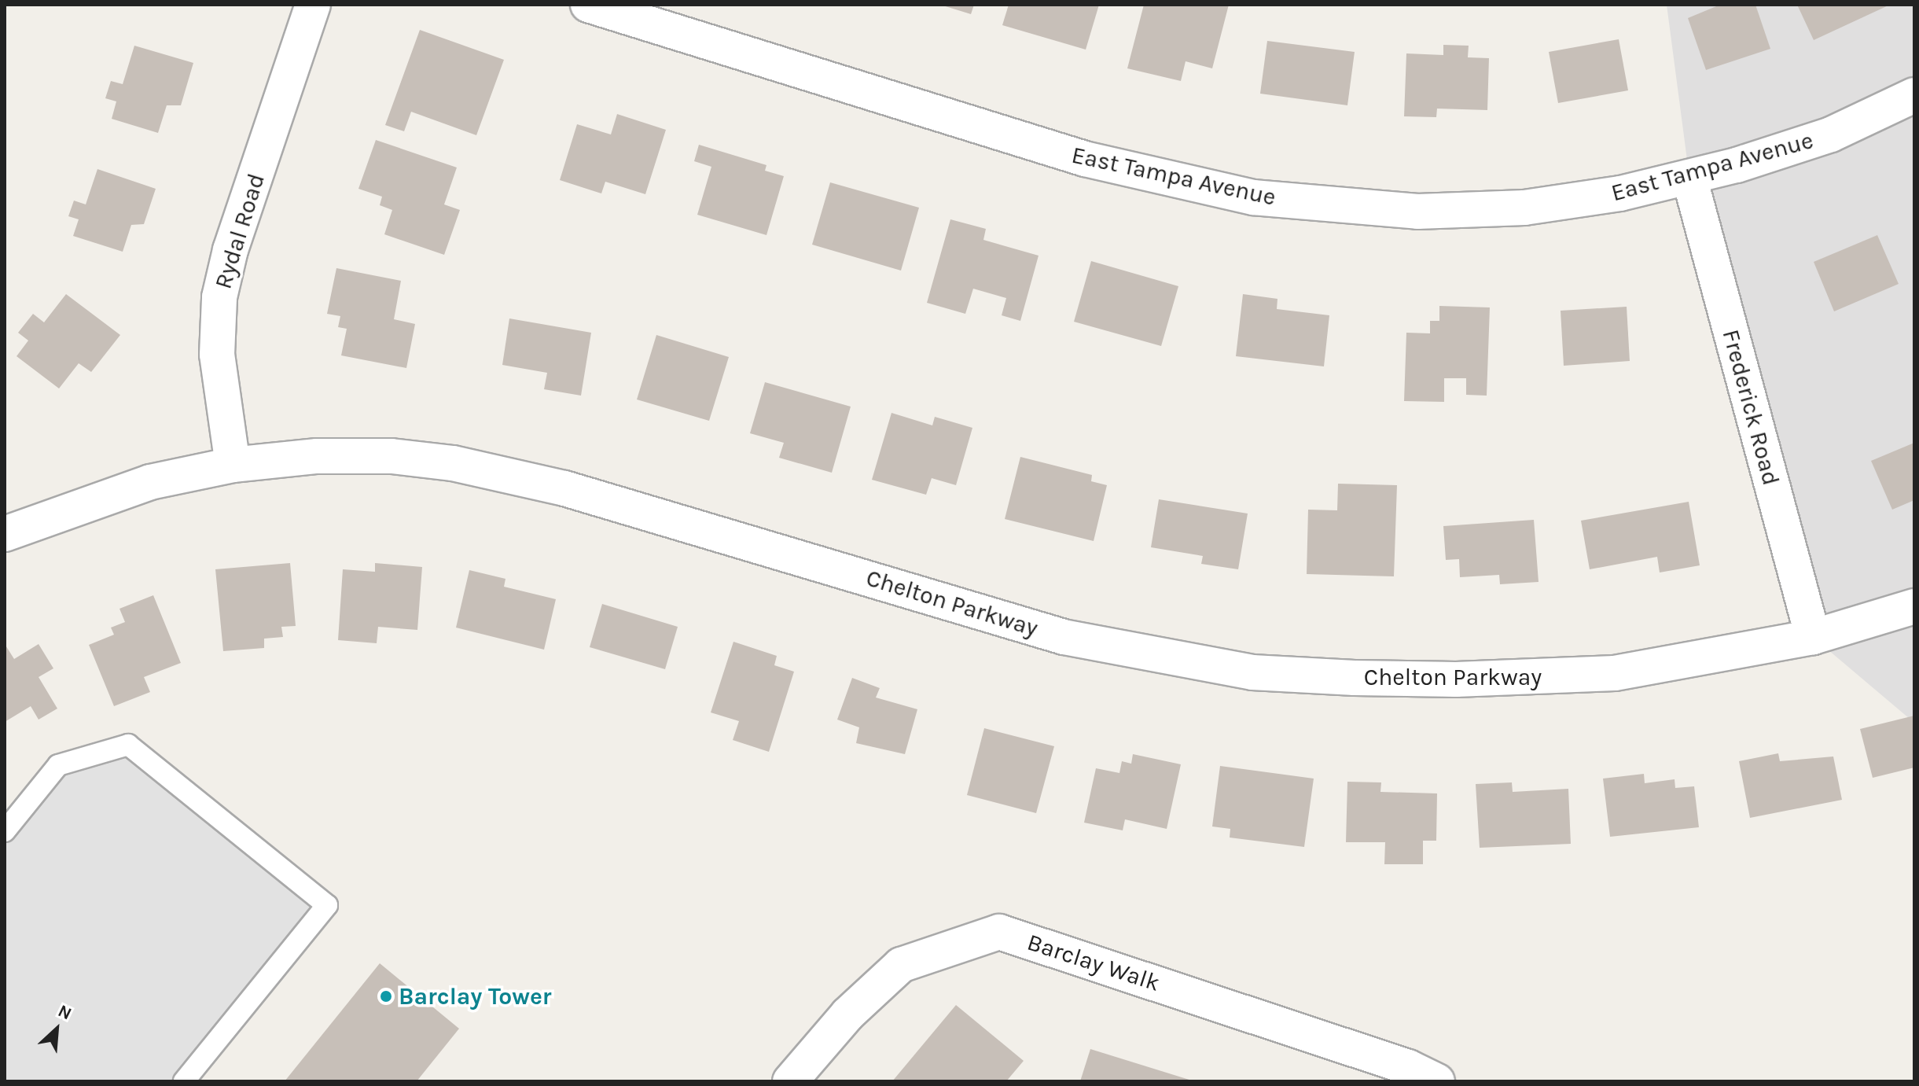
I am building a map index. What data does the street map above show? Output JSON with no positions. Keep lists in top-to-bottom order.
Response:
{
  "streets": {
    "street": [
      "East Tampa Avenue",
      "Rydal Road",
      "Frederick Road",
      "Chelton Parkway",
      "Barclay Walk"
    ]
  },
  "crossings": [
    ["East Tampa Avenue", "Frederick Road"],
    ["Rydal Road", "Chelton Parkway"],
    ["Frederick Road", "Chelton Parkway"]
  ],
  "places": ["Barclay Tower"],
  "north": "top right"
}
